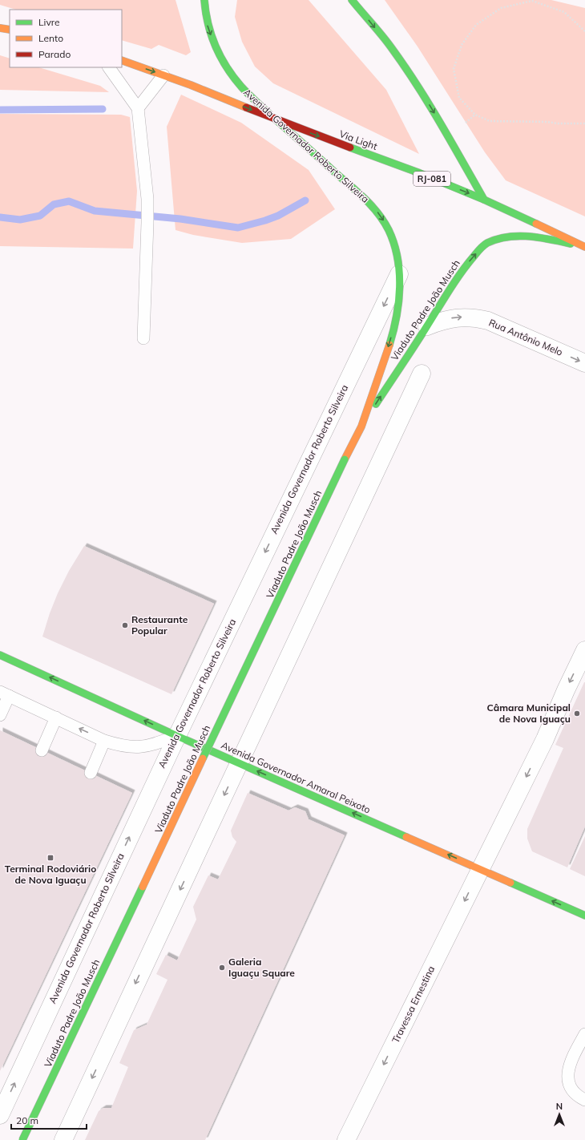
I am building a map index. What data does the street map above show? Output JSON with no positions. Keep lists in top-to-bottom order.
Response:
{
  "streets": {
    "main road": [
      "Via Light",
      "Avenida Governador Roberto Silveira",
      "RJ-081",
      "Viaduto Padre João Musch",
      "Avenida Governador Amaral Peixoto"
    ],
    "street": ["Rua Antônio Melo", "Travessa Ernestina"]
  },
  "crossings": [
    ["Via Light", "Avenida Governador Roberto Silveira"],
    ["Via Light", "Viaduto Padre João Musch"],
    ["Avenida Governador Roberto Silveira", "Viaduto Padre João Musch"],
    ["Avenida Governador Roberto Silveira", "Avenida Governador Amaral Peixoto"],
    ["Viaduto Padre João Musch", "Rua Antônio Melo"],
    ["Avenida Governador Amaral Peixoto", "Travessa Ernestina"]
  ],
  "one_way": [
    "Via Light",
    "Rua Antônio Melo",
    "Avenida Governador Amaral Peixoto",
    "Travessa Ernestina"
  ],
  "places": {
    "other": ["Restaurante Popular", "Câmara Municipal de Nova Iguaçu", "Galeria Iguaçu Square"],
    "transit": ["Terminal Rodoviário de Nova Iguaçu"]
  },
  "legend": ["Livre", "Lento", "Parado"],
  "scale_bar": "20 m",
  "north": "top"
}
